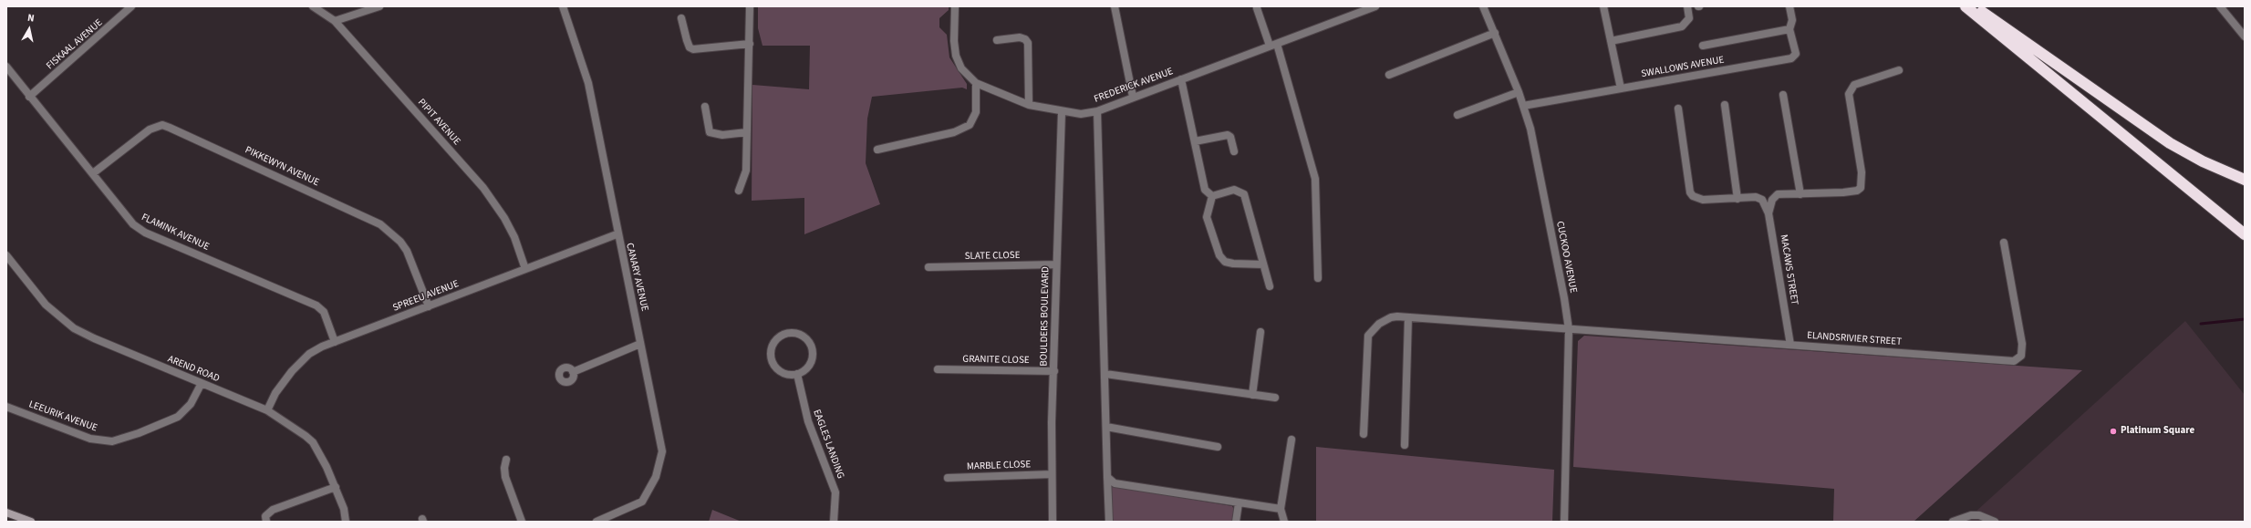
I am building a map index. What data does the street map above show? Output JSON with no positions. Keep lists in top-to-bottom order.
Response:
{
  "streets": {
    "street": [
      "FISKAAL AVENUE",
      "SWALLOWS AVENUE",
      "FREDERICK AVENUE",
      "PIPIT AVENUE",
      "PIKKEWYN AVENUE",
      "FLAMINK AVENUE",
      "SLATE CLOSE",
      "CUCKOO AVENUE",
      "MACAWS STREET",
      "CANARY AVENUE",
      "SPREEU AVENUE",
      "BOULDERS BOULEVARD",
      "ELANDSRIVIER STREET",
      "GRANITE CLOSE",
      "AREND ROAD",
      "LEEURIK AVENUE",
      "EAGLES LANDING",
      "MARBLE CLOSE"
    ]
  },
  "crossings": [
    ["FISKAAL AVENUE", "FLAMINK AVENUE"],
    ["SWALLOWS AVENUE", "CUCKOO AVENUE"],
    ["FREDERICK AVENUE", "BOULDERS BOULEVARD"],
    ["PIPIT AVENUE", "SPREEU AVENUE"],
    ["PIKKEWYN AVENUE", "FLAMINK AVENUE"],
    ["PIKKEWYN AVENUE", "SPREEU AVENUE"],
    ["FLAMINK AVENUE", "SPREEU AVENUE"],
    ["SLATE CLOSE", "BOULDERS BOULEVARD"],
    ["CUCKOO AVENUE", "ELANDSRIVIER STREET"],
    ["MACAWS STREET", "ELANDSRIVIER STREET"],
    ["CANARY AVENUE", "SPREEU AVENUE"],
    ["SPREEU AVENUE", "AREND ROAD"],
    ["BOULDERS BOULEVARD", "GRANITE CLOSE"],
    ["BOULDERS BOULEVARD", "MARBLE CLOSE"],
    ["AREND ROAD", "LEEURIK AVENUE"]
  ],
  "places": ["Platinum Square"],
  "north": "top"
}
